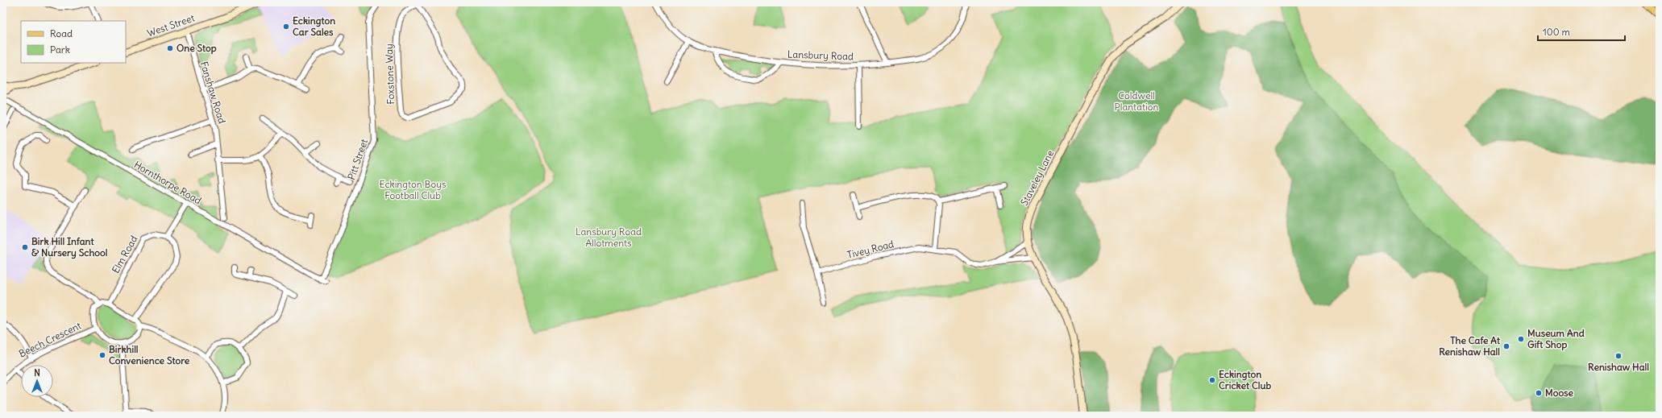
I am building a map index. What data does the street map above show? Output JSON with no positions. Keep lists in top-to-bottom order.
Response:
{
  "streets": {
    "main road": ["West Street", "Staveley Lane"],
    "street": [
      "Lansbury Road",
      "Foxstone Way",
      "Fanshaw Road",
      "Pitt Street",
      "Hornthorpe Road",
      "Tivey Road",
      "Elm Road",
      "Beech Crescent"
    ]
  },
  "crossings": [
    ["West Street", "Fanshaw Road"],
    ["Pitt Street", "Hornthorpe Road"],
    ["Staveley Lane", "Tivey Road"],
    ["Elm Road", "Beech Crescent"]
  ],
  "parks": ["Coldwell Plantation", "Eckington Boys Football Club", "Lansbury Road Allotments"],
  "places": [
    "Eckington Car Sales",
    "One Stop",
    "Birk Hill Infant & Nursery School",
    "Museum And Gift Shop",
    "The Cafe At Renishaw Hall",
    "Birkhill Convenience Store",
    "Renishaw Hall",
    "Eckington Cricket Club",
    "Moose"
  ],
  "legend": ["Road", "Park"],
  "scale_bar": "100 m",
  "north": "top"
}
